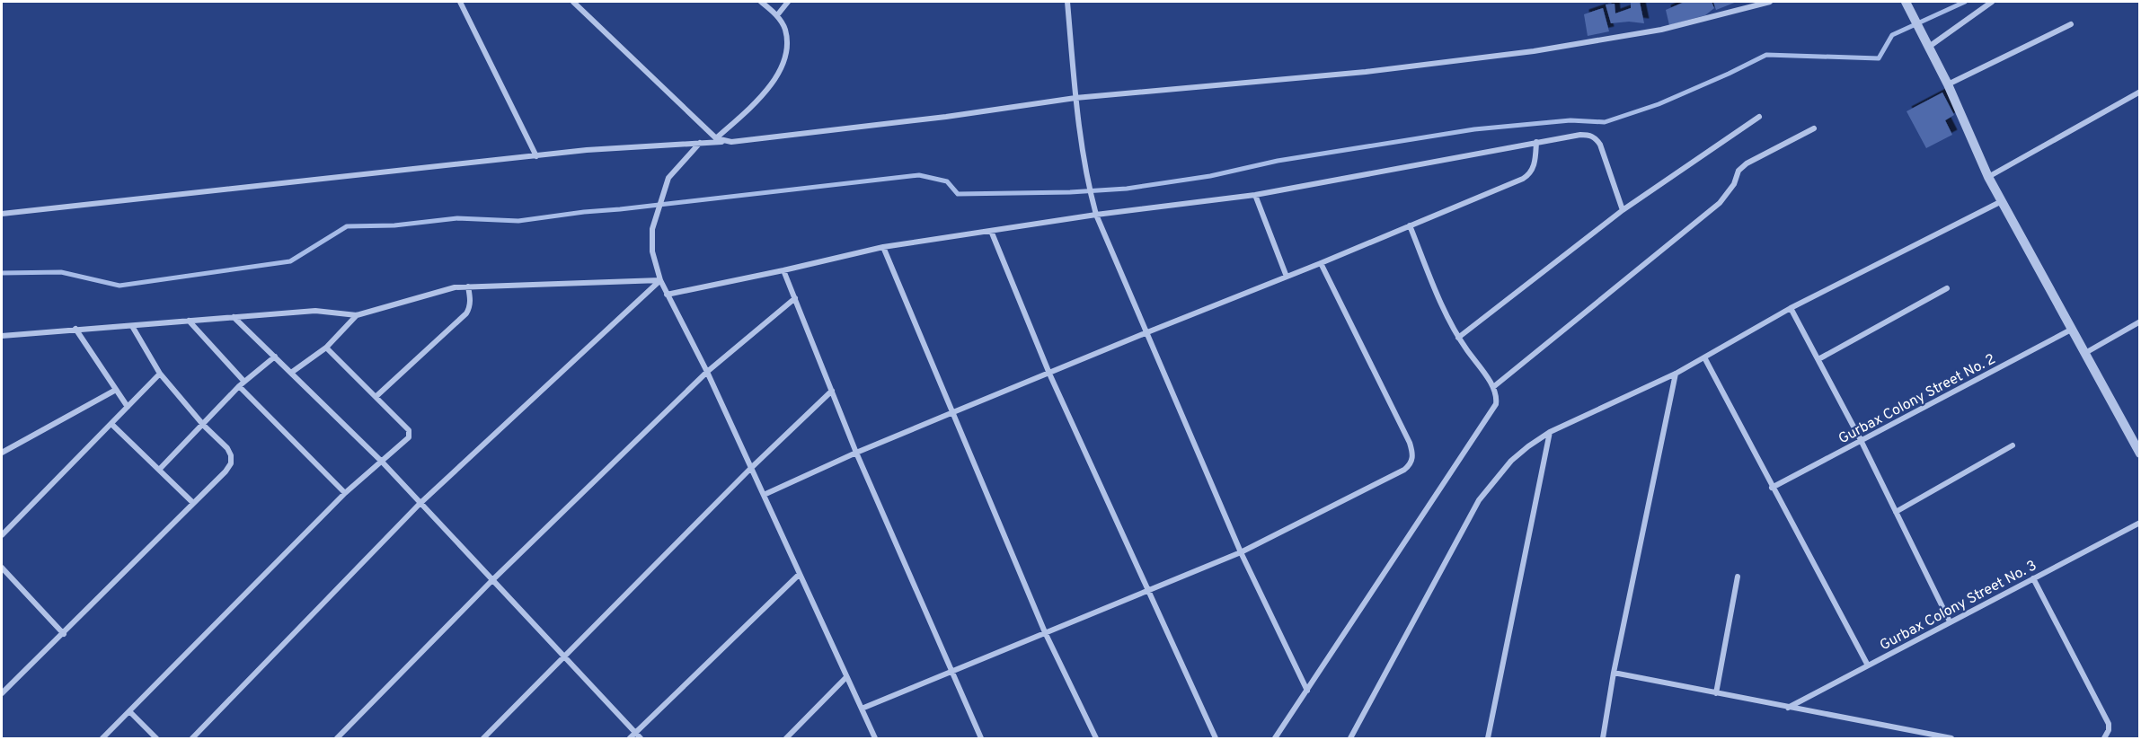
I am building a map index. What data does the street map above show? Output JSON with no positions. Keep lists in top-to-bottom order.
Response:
{
  "streets": {
    "street": ["Gurbax Colony Street No. 2", "Gurbax Colony Street No. 3"]
  }
}
